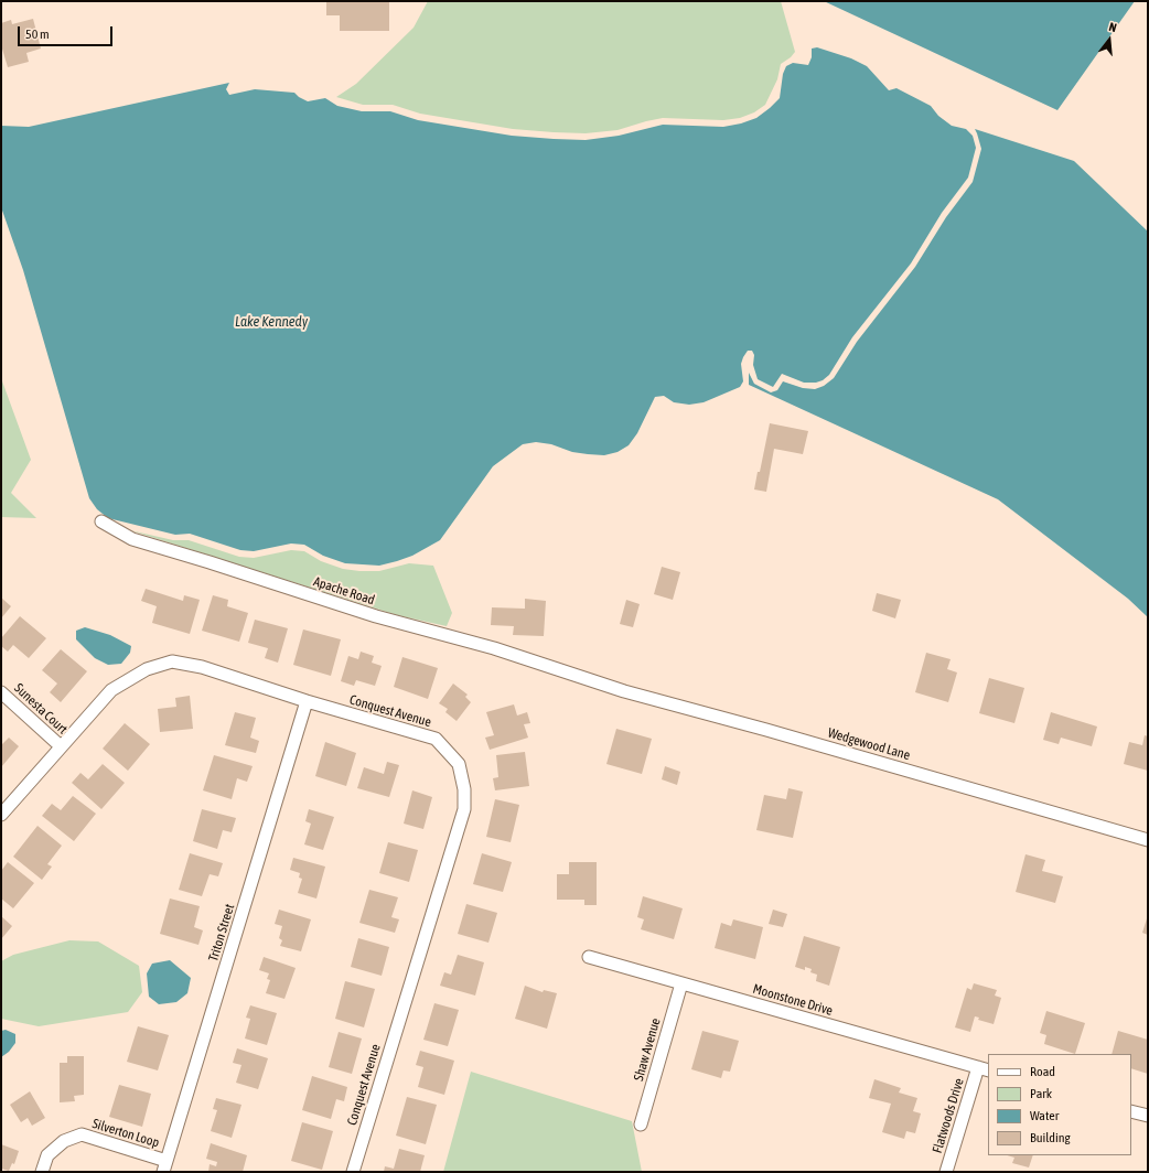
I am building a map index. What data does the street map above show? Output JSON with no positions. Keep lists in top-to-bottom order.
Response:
{
  "streets": {
    "street": [
      "Apache Road",
      "Sunesta Court",
      "Conquest Avenue",
      "Wedgewood Lane",
      "Triton Street",
      "Moonstone Drive",
      "Shaw Avenue",
      "Flatwoods Drive",
      "Silverton Loop"
    ]
  },
  "crossings": [
    ["Apache Road", "Wedgewood Lane"],
    ["Sunesta Court", "Conquest Avenue"],
    ["Conquest Avenue", "Triton Street"],
    ["Triton Street", "Silverton Loop"],
    ["Moonstone Drive", "Shaw Avenue"],
    ["Moonstone Drive", "Flatwoods Drive"]
  ],
  "water": ["Lake Kennedy"],
  "legend": [
    "Road",
    "Park",
    "Water",
    "Building"
  ],
  "scale_bar": "50 m",
  "north": "top"
}
